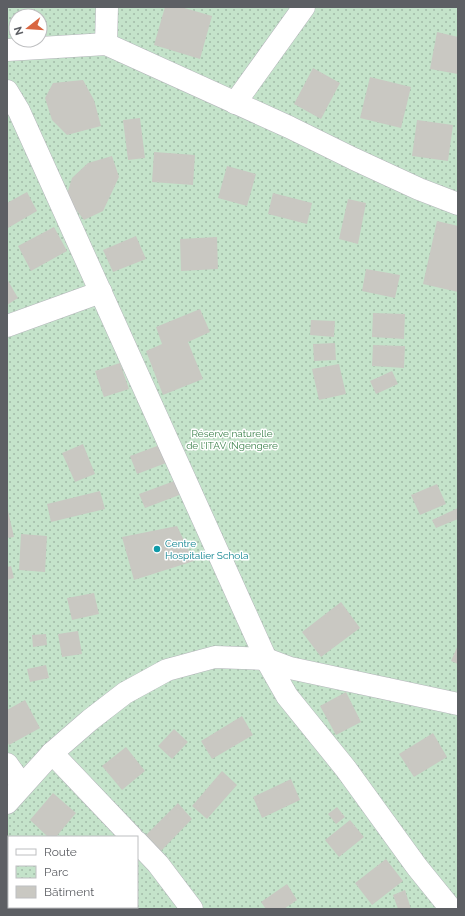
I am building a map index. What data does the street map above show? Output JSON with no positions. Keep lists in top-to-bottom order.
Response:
{
  "parks": ["Réserve naturelle de l'ITAV (Ngengere"],
  "places": ["Centre Hospitalier Schola"],
  "legend": ["Route", "Parc", "Bâtiment"],
  "north": "left"
}
